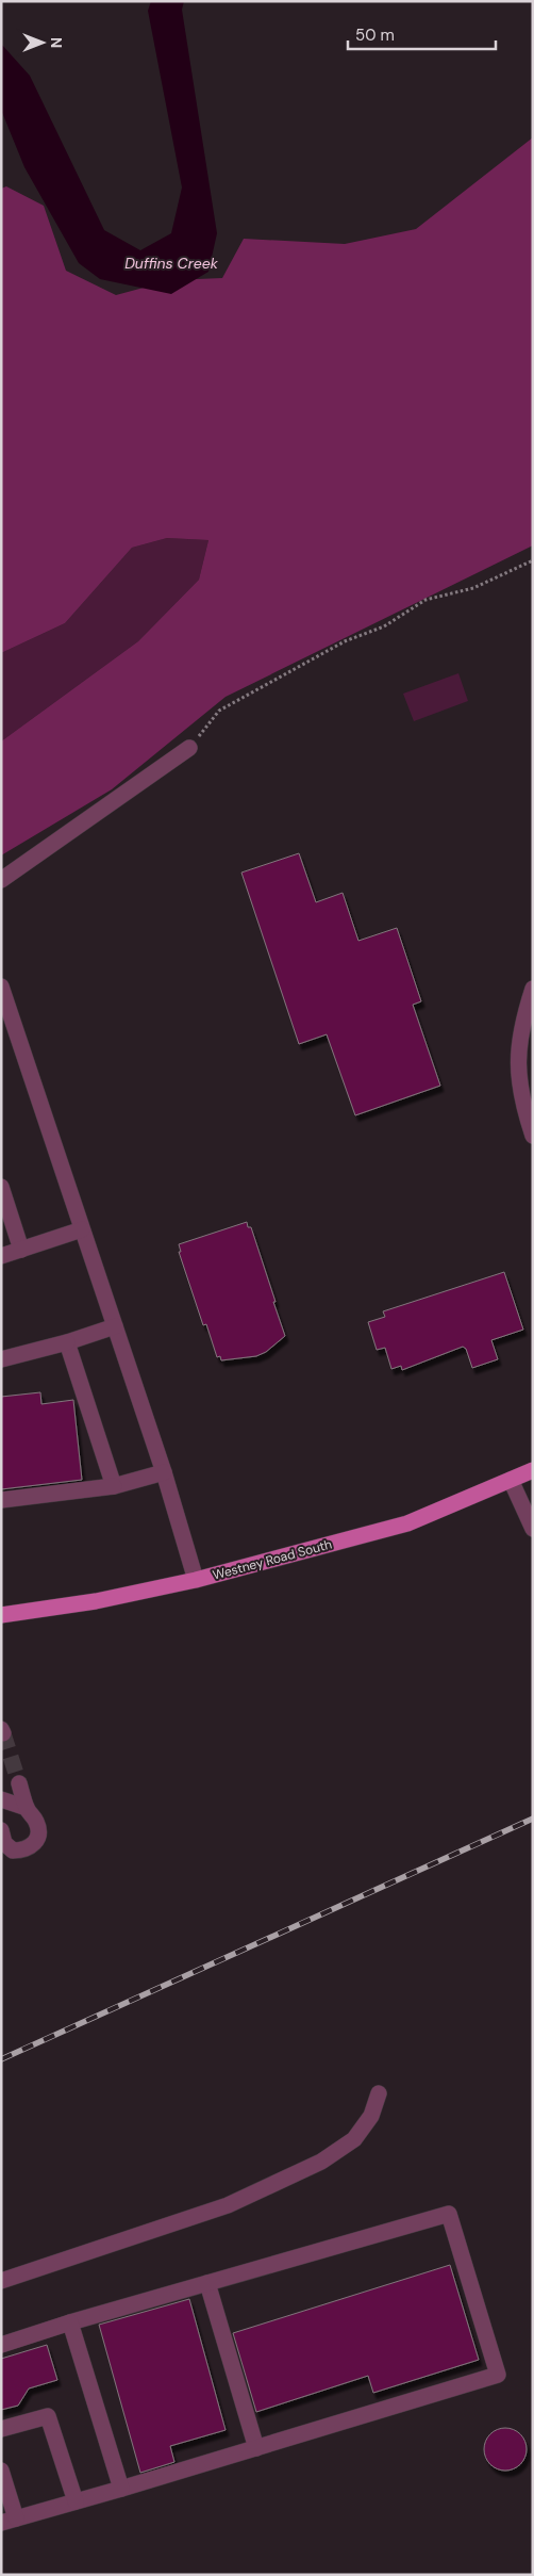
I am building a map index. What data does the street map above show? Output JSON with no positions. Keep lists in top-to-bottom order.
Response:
{
  "streets": {
    "main road": ["Westney Road South"]
  },
  "water": ["Duffins Creek"],
  "scale_bar": "50 m",
  "north": "right"
}
